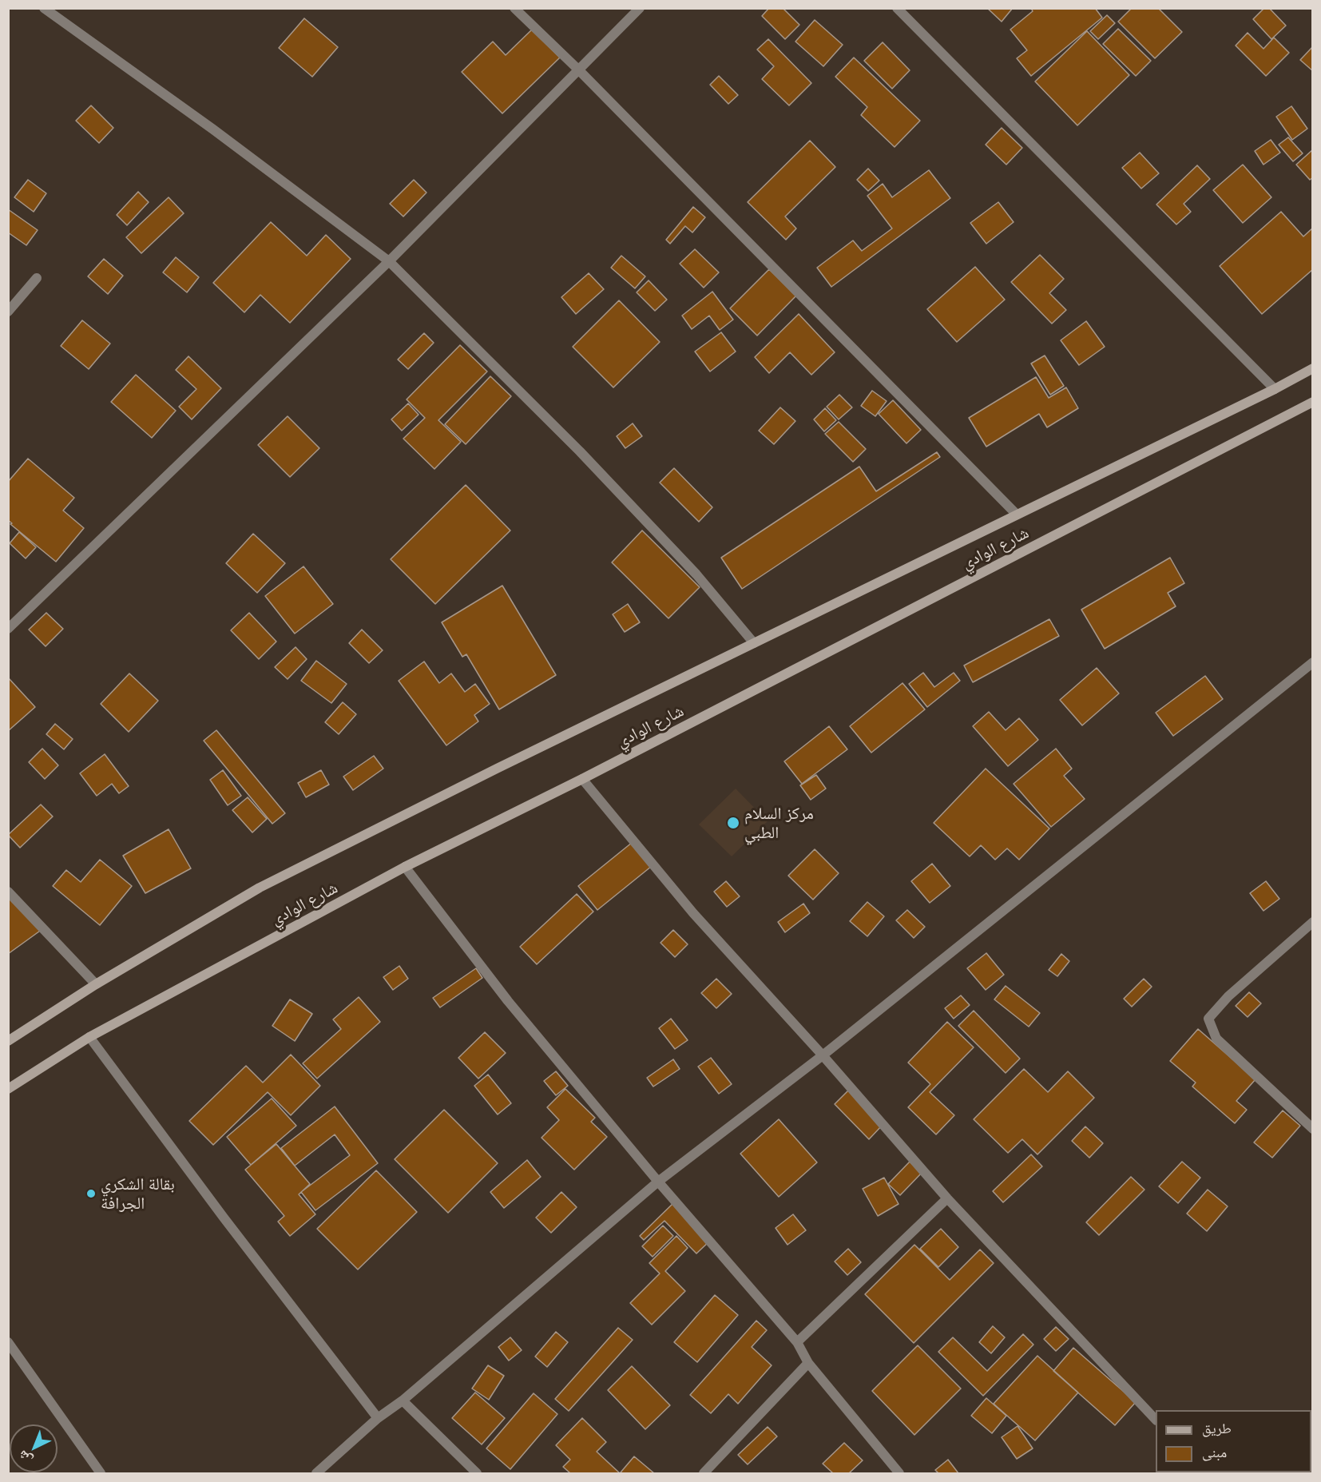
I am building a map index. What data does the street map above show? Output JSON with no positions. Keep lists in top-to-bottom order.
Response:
{
  "streets": {
    "main road": ["شارع الوادي"]
  },
  "places": ["مركز السلام الطبي", "بقالة الشكري الجرافة"],
  "legend": ["طريق", "مبنى"],
  "north": "bottom left"
}
